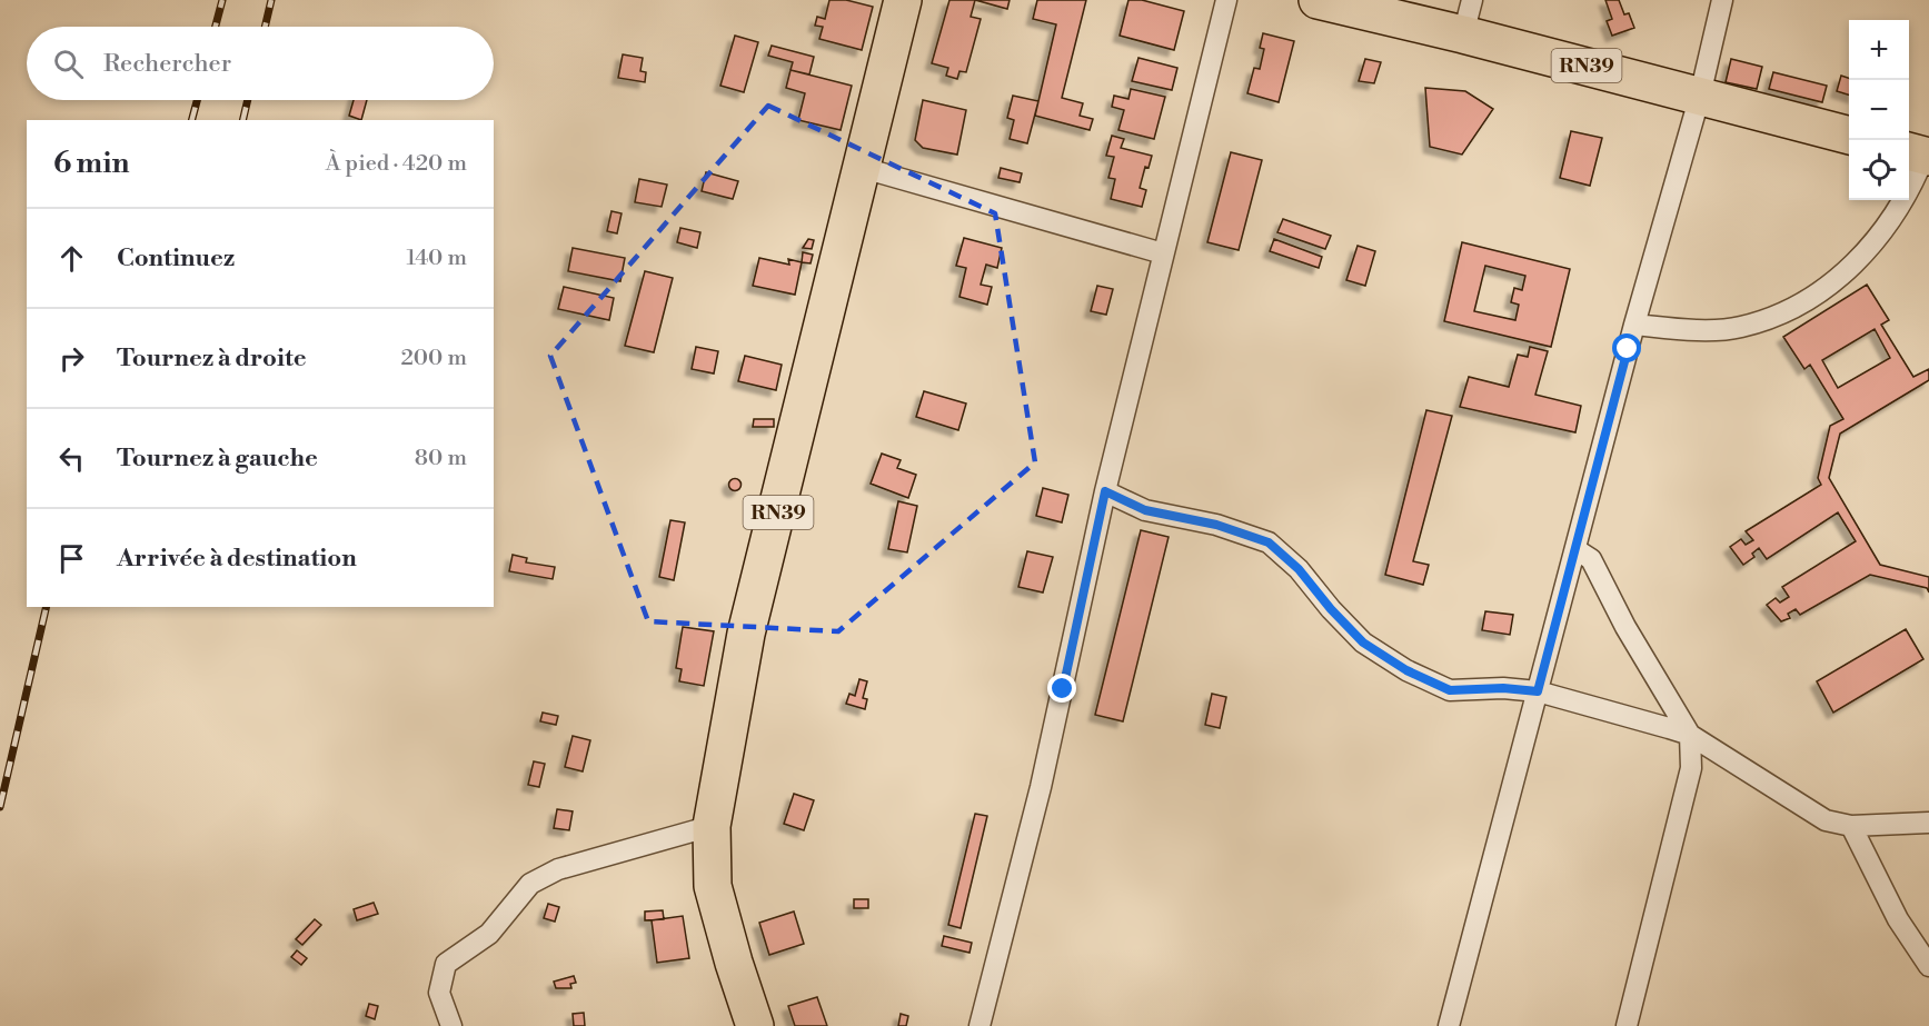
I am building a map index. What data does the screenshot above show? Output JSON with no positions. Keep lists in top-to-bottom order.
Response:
{
  "streets": {
    "highway": ["RN39"]
  },
  "page": {
    "map_buttons": ["+", "−"],
    "search": "Rechercher",
    "heading": ["6 min", "À pied · 420 m"],
    "list": [
      ["Continuez", "140 m"],
      ["Tournez à droite", "200 m"],
      ["Tournez à gauche", "80 m"],
      "Arrivée à destination"
    ]
  }
}
